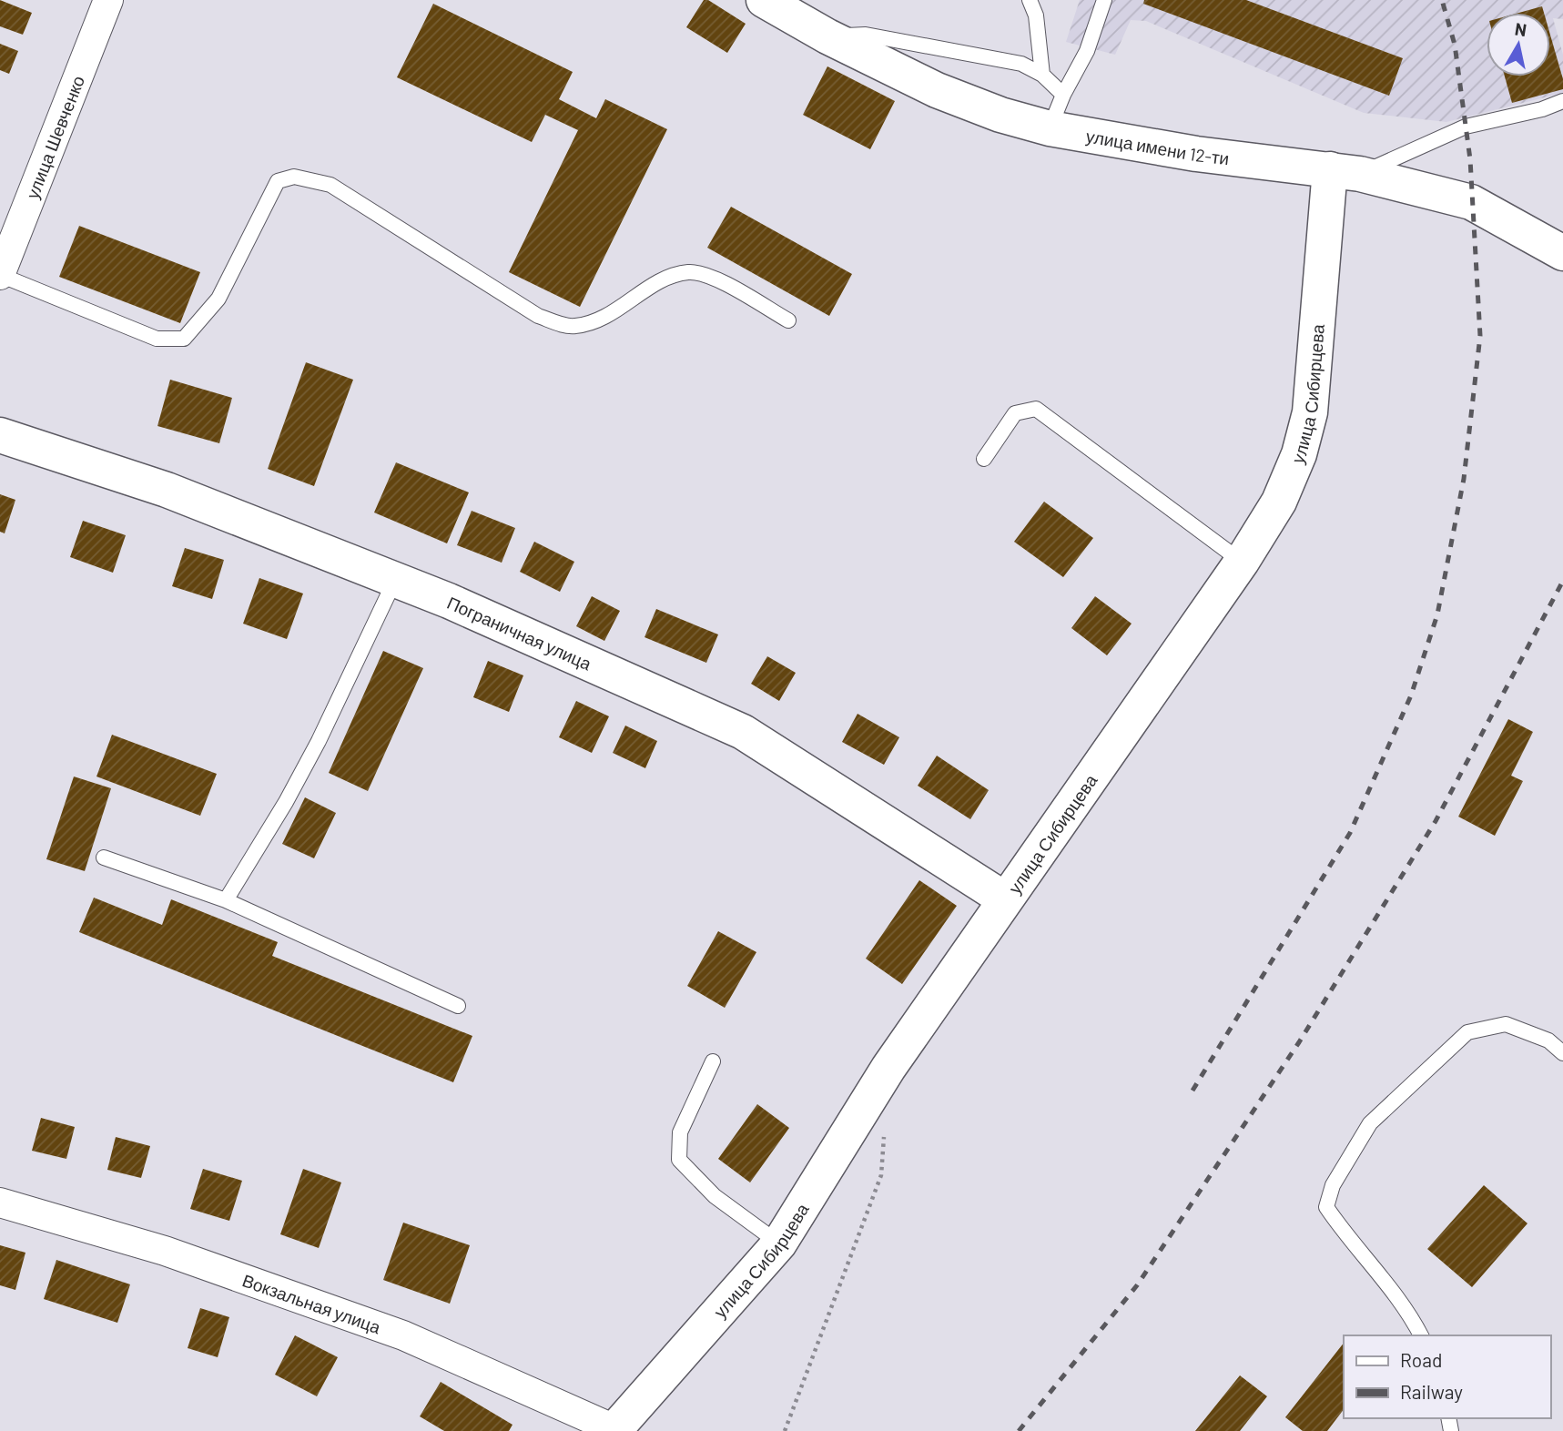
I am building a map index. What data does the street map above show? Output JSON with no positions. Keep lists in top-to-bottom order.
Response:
{
  "streets": {
    "street": [
      "улица Шевченко",
      "улица имени 12-ти",
      "улица Сибирцева",
      "Пограничная улица",
      "Вокзальная улица"
    ]
  },
  "crossings": [
    ["улица имени 12-ти", "улица Сибирцева"],
    ["улица Сибирцева", "Пограничная улица"],
    ["улица Сибирцева", "Вокзальная улица"]
  ],
  "legend": ["Road", "Railway"],
  "north": "top"
}
